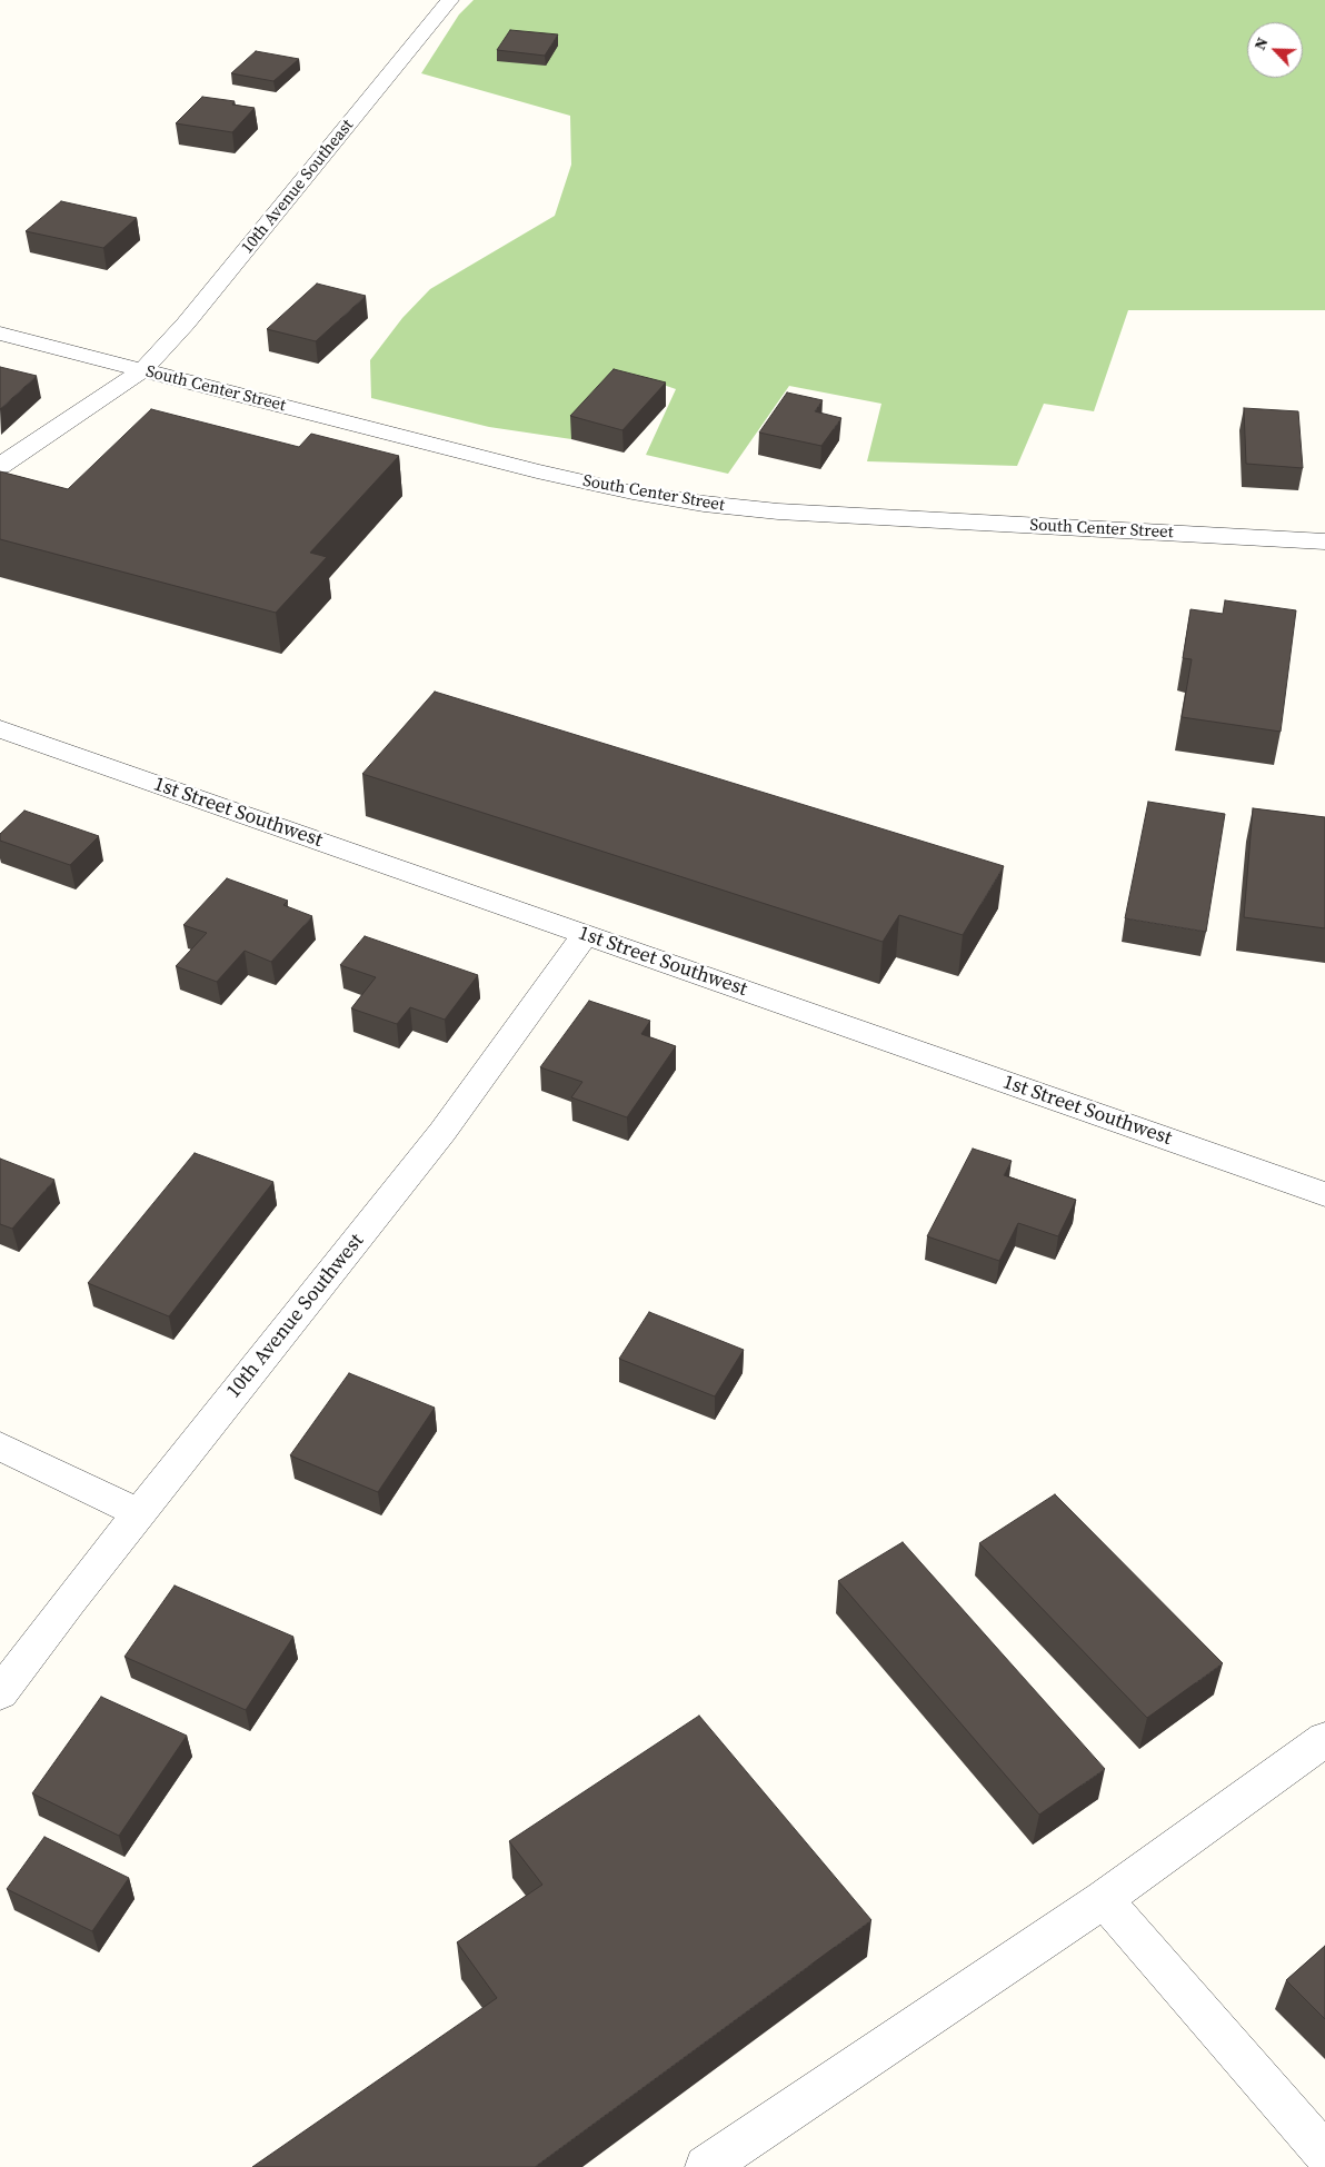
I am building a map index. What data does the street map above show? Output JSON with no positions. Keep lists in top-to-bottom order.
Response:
{
  "streets": {
    "street": [
      "10th Avenue Southeast",
      "South Center Street",
      "1st Street Southwest",
      "10th Avenue Southwest"
    ]
  },
  "crossings": [
    ["10th Avenue Southeast", "South Center Street"],
    ["1st Street Southwest", "10th Avenue Southwest"]
  ],
  "north": "top left"
}
